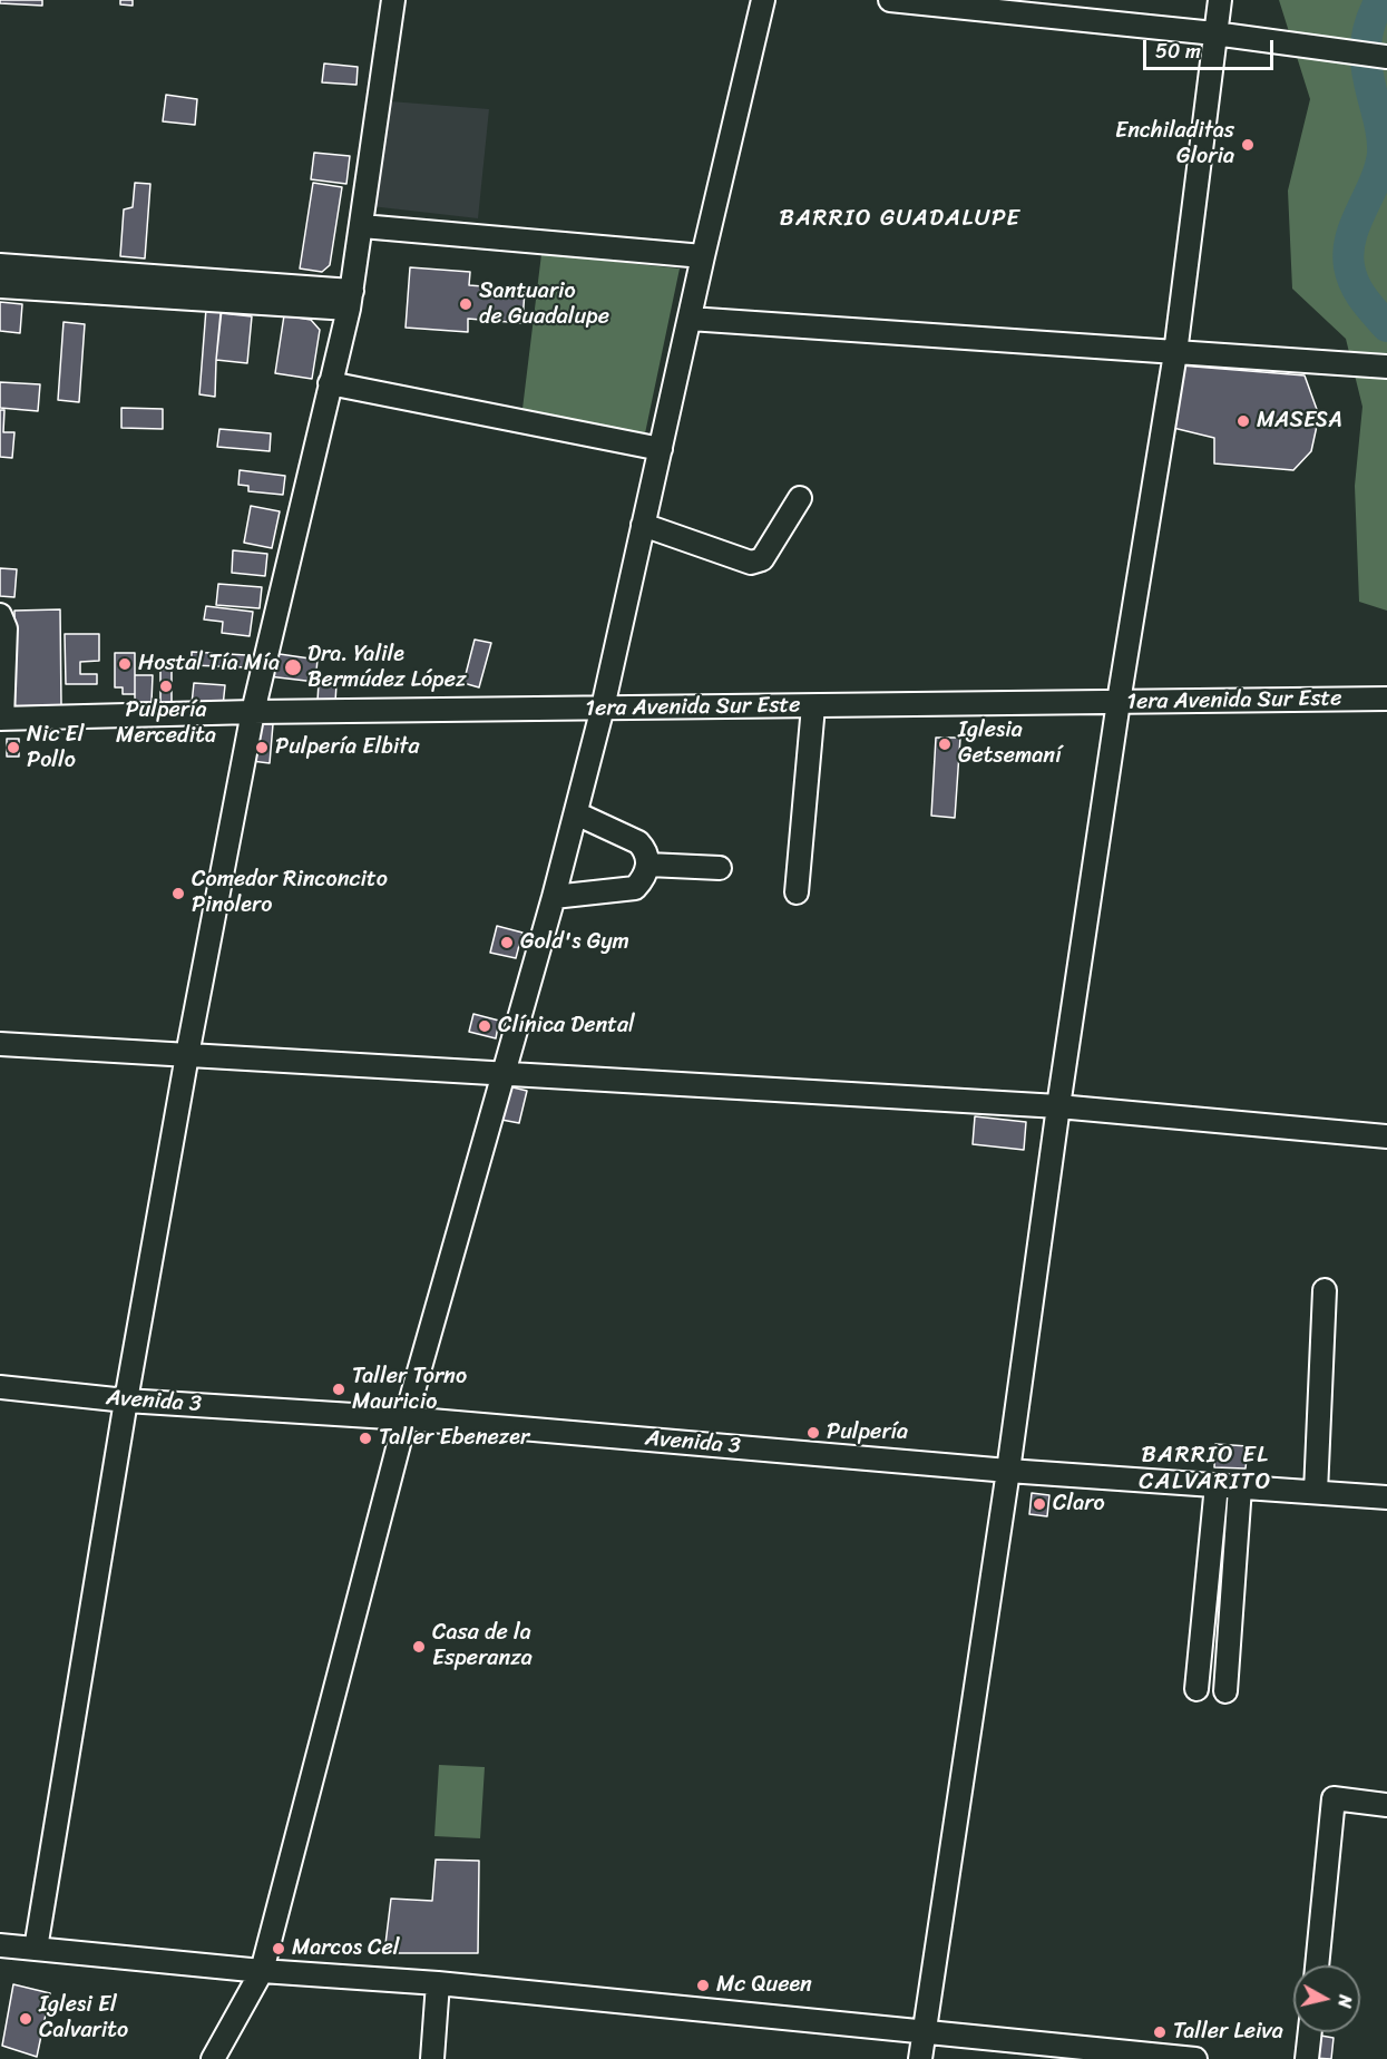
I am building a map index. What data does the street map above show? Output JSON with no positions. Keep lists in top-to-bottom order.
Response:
{
  "streets": {
    "street": ["1era Avenida Sur Este", "Avenida 3"]
  },
  "districts": ["BARRIO GUADALUPE", "BARRIO EL CALVARITO"],
  "places": [
    "Enchiladitas Gloria",
    "Santuario de Guadalupe",
    "MASESA",
    "Hostal Tía Mía",
    "Dra. Yalile Bermúdez López",
    "Pulpería Mercedita",
    "Iglesia Getsemaní",
    "Nic El Pollo",
    "Pulpería Elbita",
    "Comedor Rinconcito Pinolero",
    "Gold's Gym",
    "Clínica Dental",
    "Taller Torno Mauricio",
    "Pulpería",
    "Taller Ebenezer",
    "Claro",
    "Casa de la Esperanza",
    "Marcos Cel",
    "Mc Queen",
    "Iglesi El Calvarito",
    "Taller Leiva"
  ],
  "scale_bar": "50 m",
  "north": "right"
}
